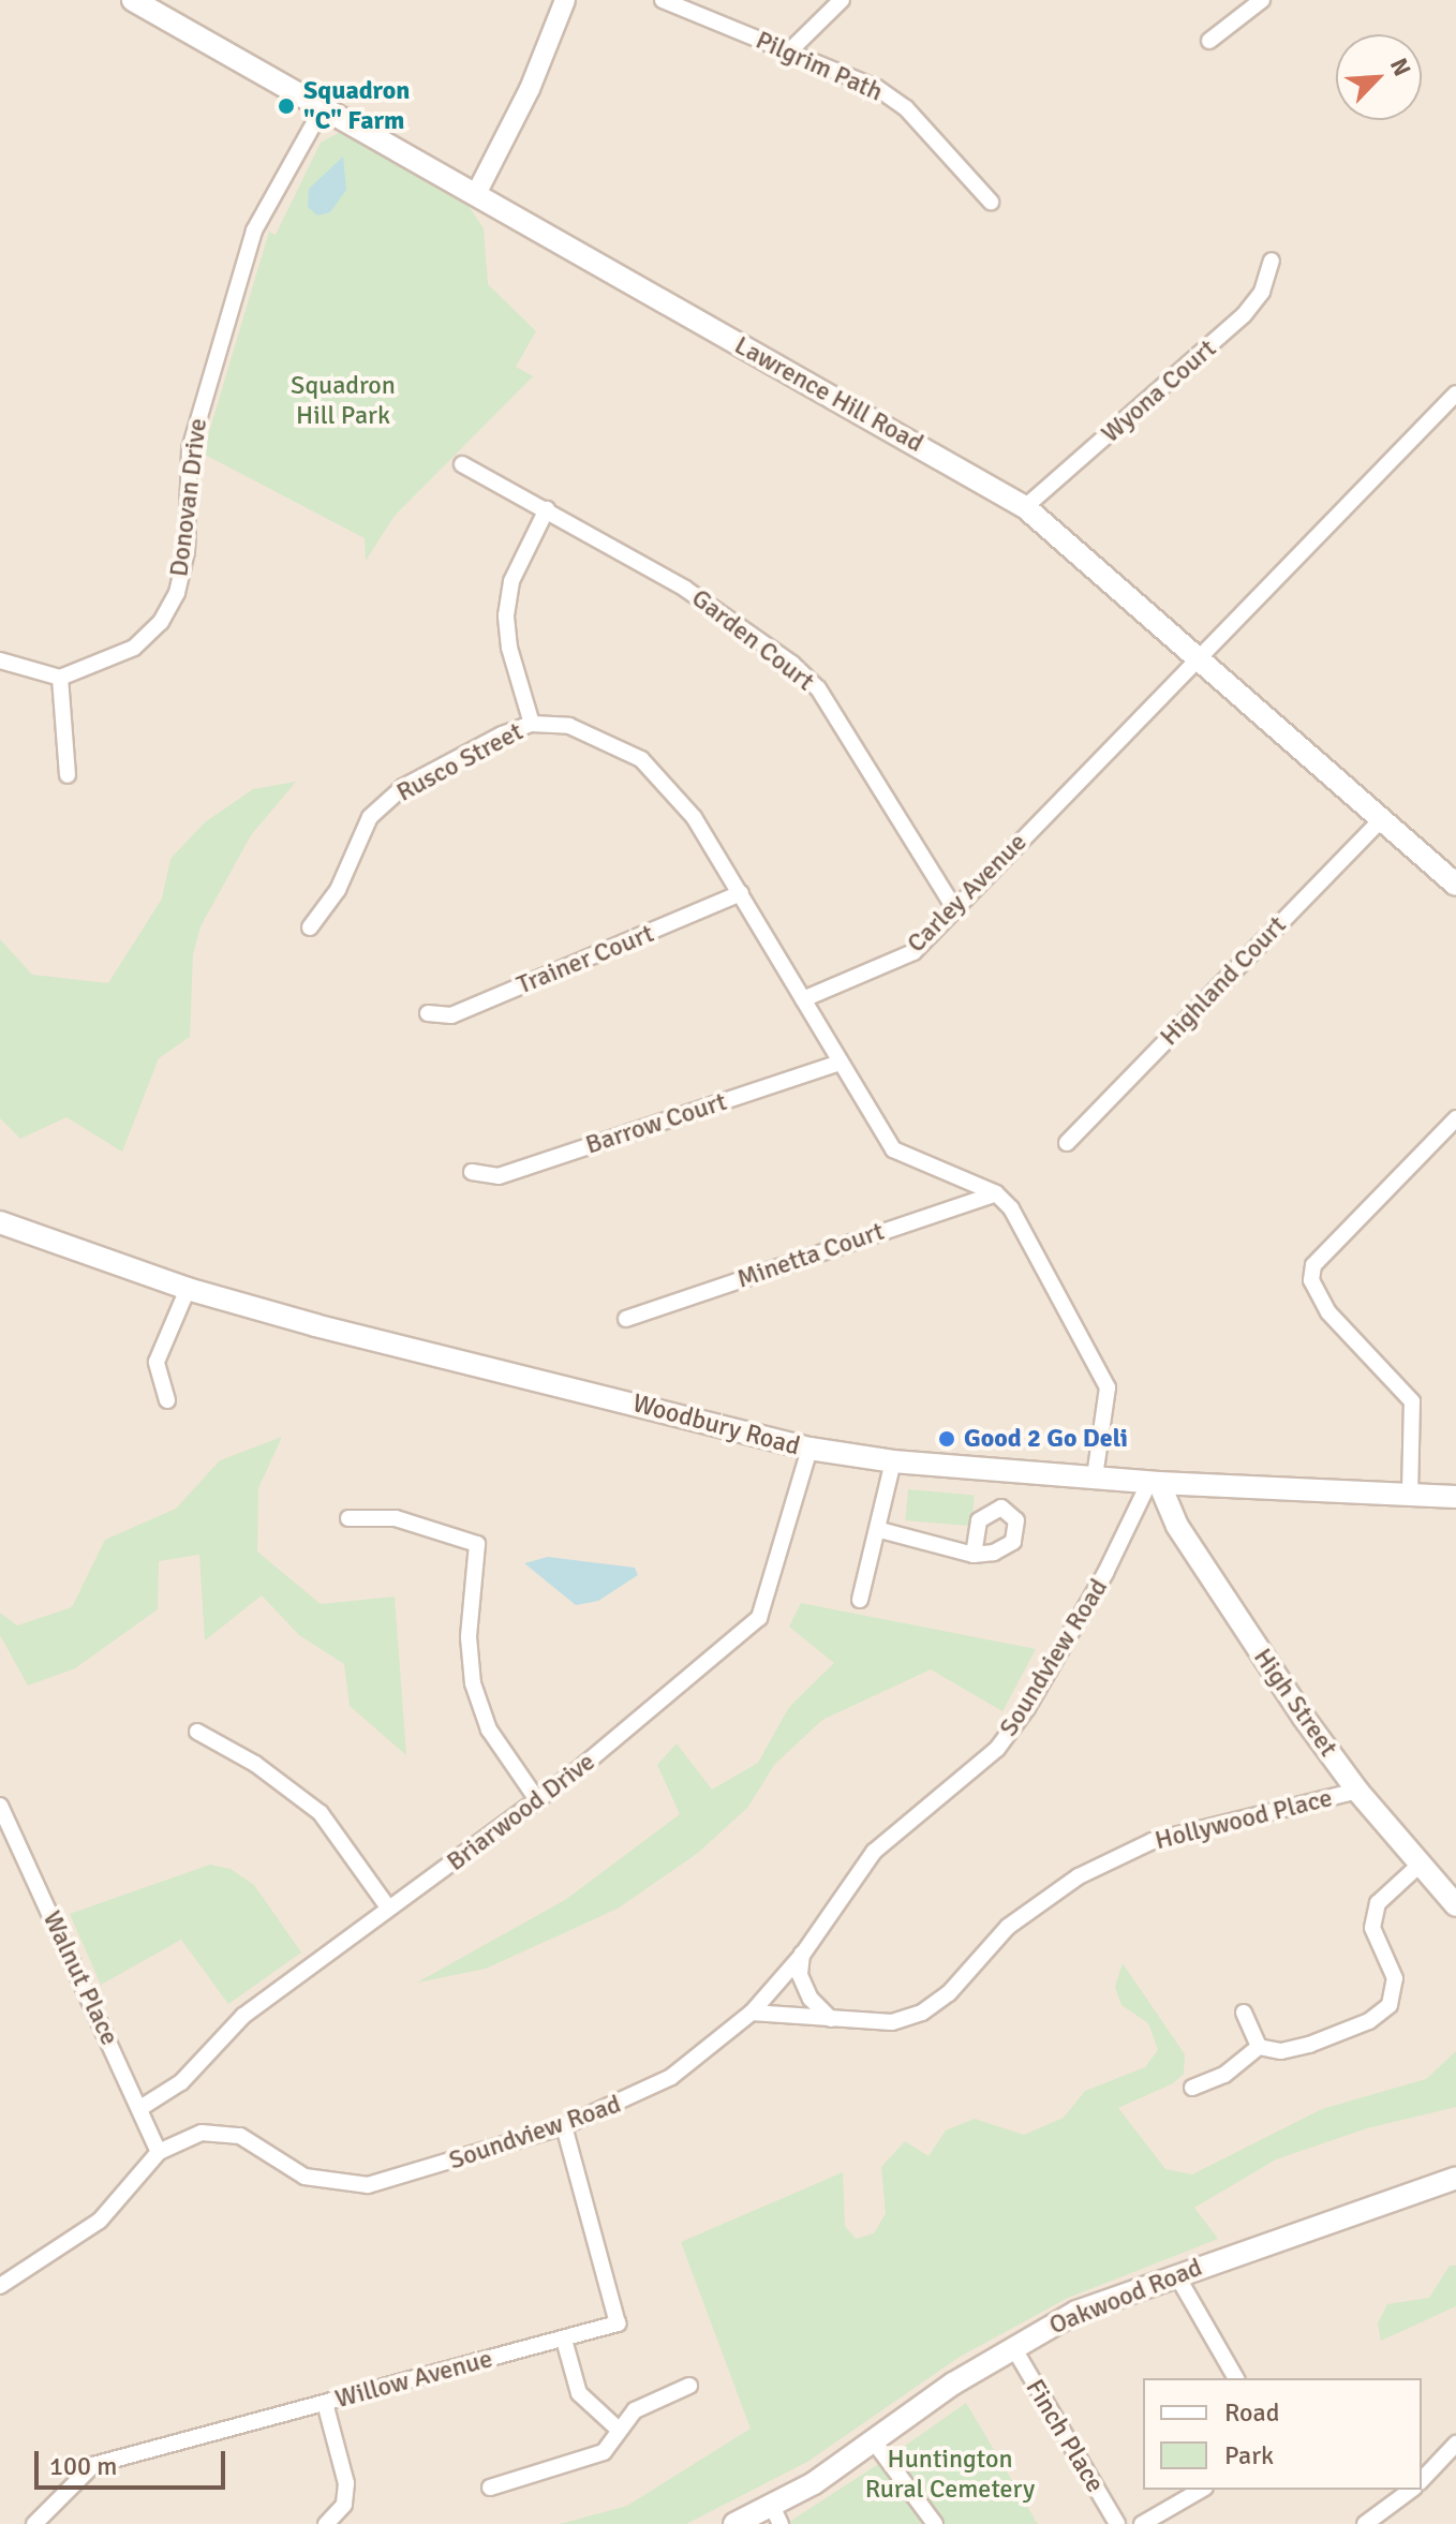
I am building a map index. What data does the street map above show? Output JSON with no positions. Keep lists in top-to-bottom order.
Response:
{
  "streets": {
    "main road": [
      "Lawrence Hill Road",
      "Woodbury Road",
      "High Street",
      "Oakwood Road"
    ],
    "street": [
      "Pilgrim Path",
      "Wyona Court",
      "Donovan Drive",
      "Garden Court",
      "Rusco Street",
      "Carley Avenue",
      "Trainer Court",
      "Highland Court",
      "Barrow Court",
      "Minetta Court",
      "Soundview Road",
      "Briarwood Drive",
      "Hollywood Place",
      "Walnut Place",
      "Willow Avenue",
      "Finch Place"
    ]
  },
  "crossings": [
    ["Wyona Court", "Lawrence Hill Road"],
    ["Lawrence Hill Road", "Donovan Drive"],
    ["Lawrence Hill Road", "Carley Avenue"],
    ["Lawrence Hill Road", "Highland Court"],
    ["Garden Court", "Carley Avenue"],
    ["Rusco Street", "Carley Avenue"],
    ["Rusco Street", "Trainer Court"],
    ["Woodbury Road", "Soundview Road"],
    ["Woodbury Road", "High Street"],
    ["Woodbury Road", "Briarwood Drive"],
    ["Soundview Road", "High Street"],
    ["Soundview Road", "Hollywood Place"],
    ["Soundview Road", "Walnut Place"],
    ["Soundview Road", "Willow Avenue"],
    ["High Street", "Hollywood Place"],
    ["Briarwood Drive", "Walnut Place"],
    ["Oakwood Road", "Finch Place"]
  ],
  "parks": ["Squadron Hill Park", "Huntington Rural Cemetery"],
  "places": ["Squadron \"C\" Farm", "Good 2 Go Deli"],
  "legend": ["Road", "Park"],
  "scale_bar": "100 m",
  "north": "top right"
}
